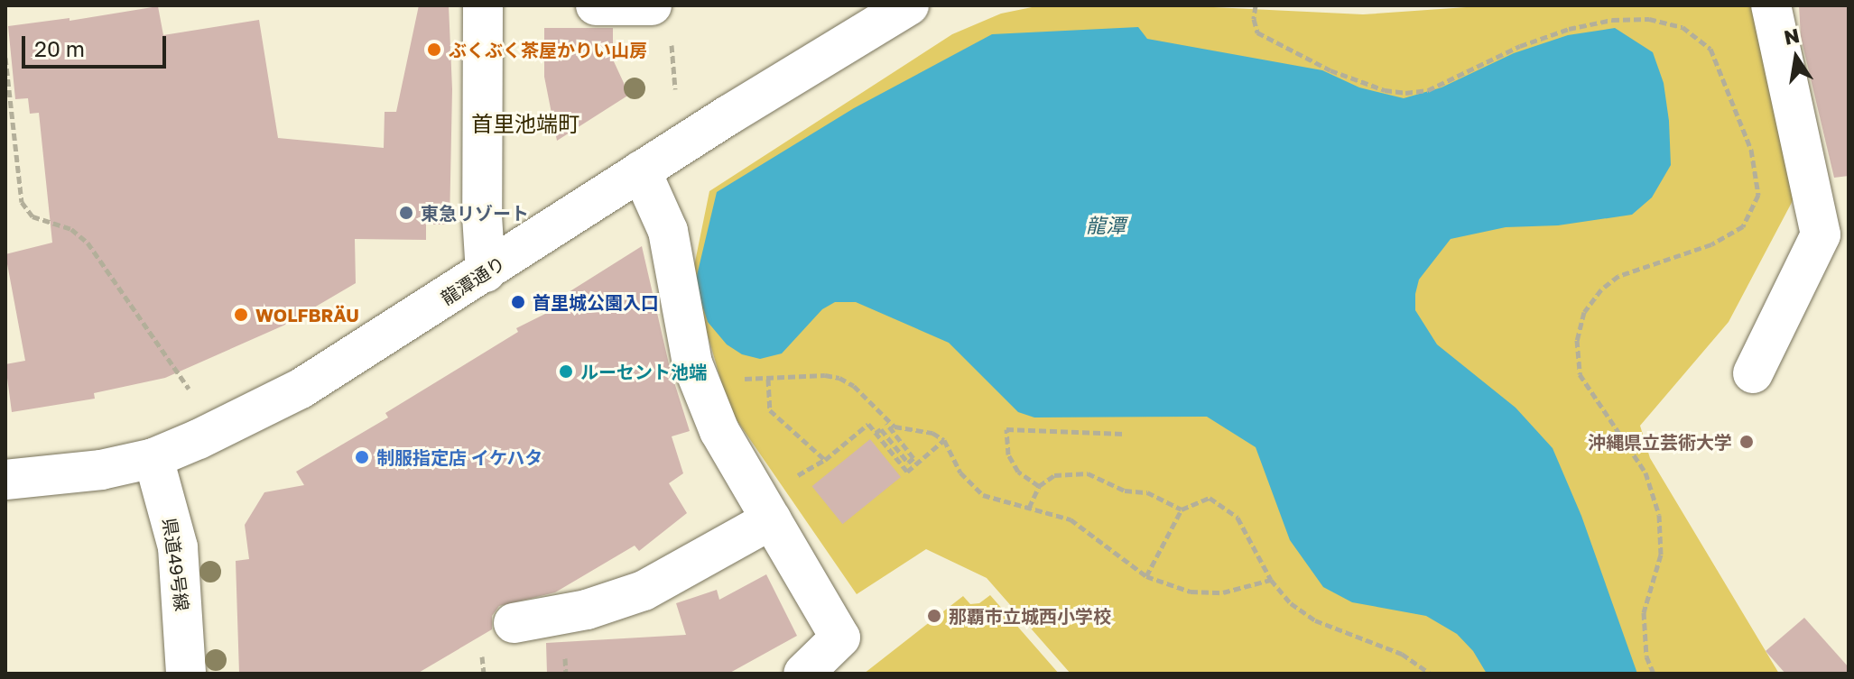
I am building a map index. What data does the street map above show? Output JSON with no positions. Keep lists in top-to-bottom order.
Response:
{
  "streets": {
    "main road": ["龍潭通り", "県道49号線"]
  },
  "crossings": [
    ["龍潭通り", "県道49号線"]
  ],
  "districts": ["首里池端町"],
  "water": ["龍潭"],
  "places": [
    "ぶくぶく茶屋かりい山房",
    "東急リゾート",
    "首里城公園入口",
    "WOLFBRÄU",
    "ルーセント池端",
    "沖縄県立芸術大学",
    "制服指定店 イケハタ",
    "那覇市立城西小学校"
  ],
  "scale_bar": "20 m",
  "north": "top"
}
